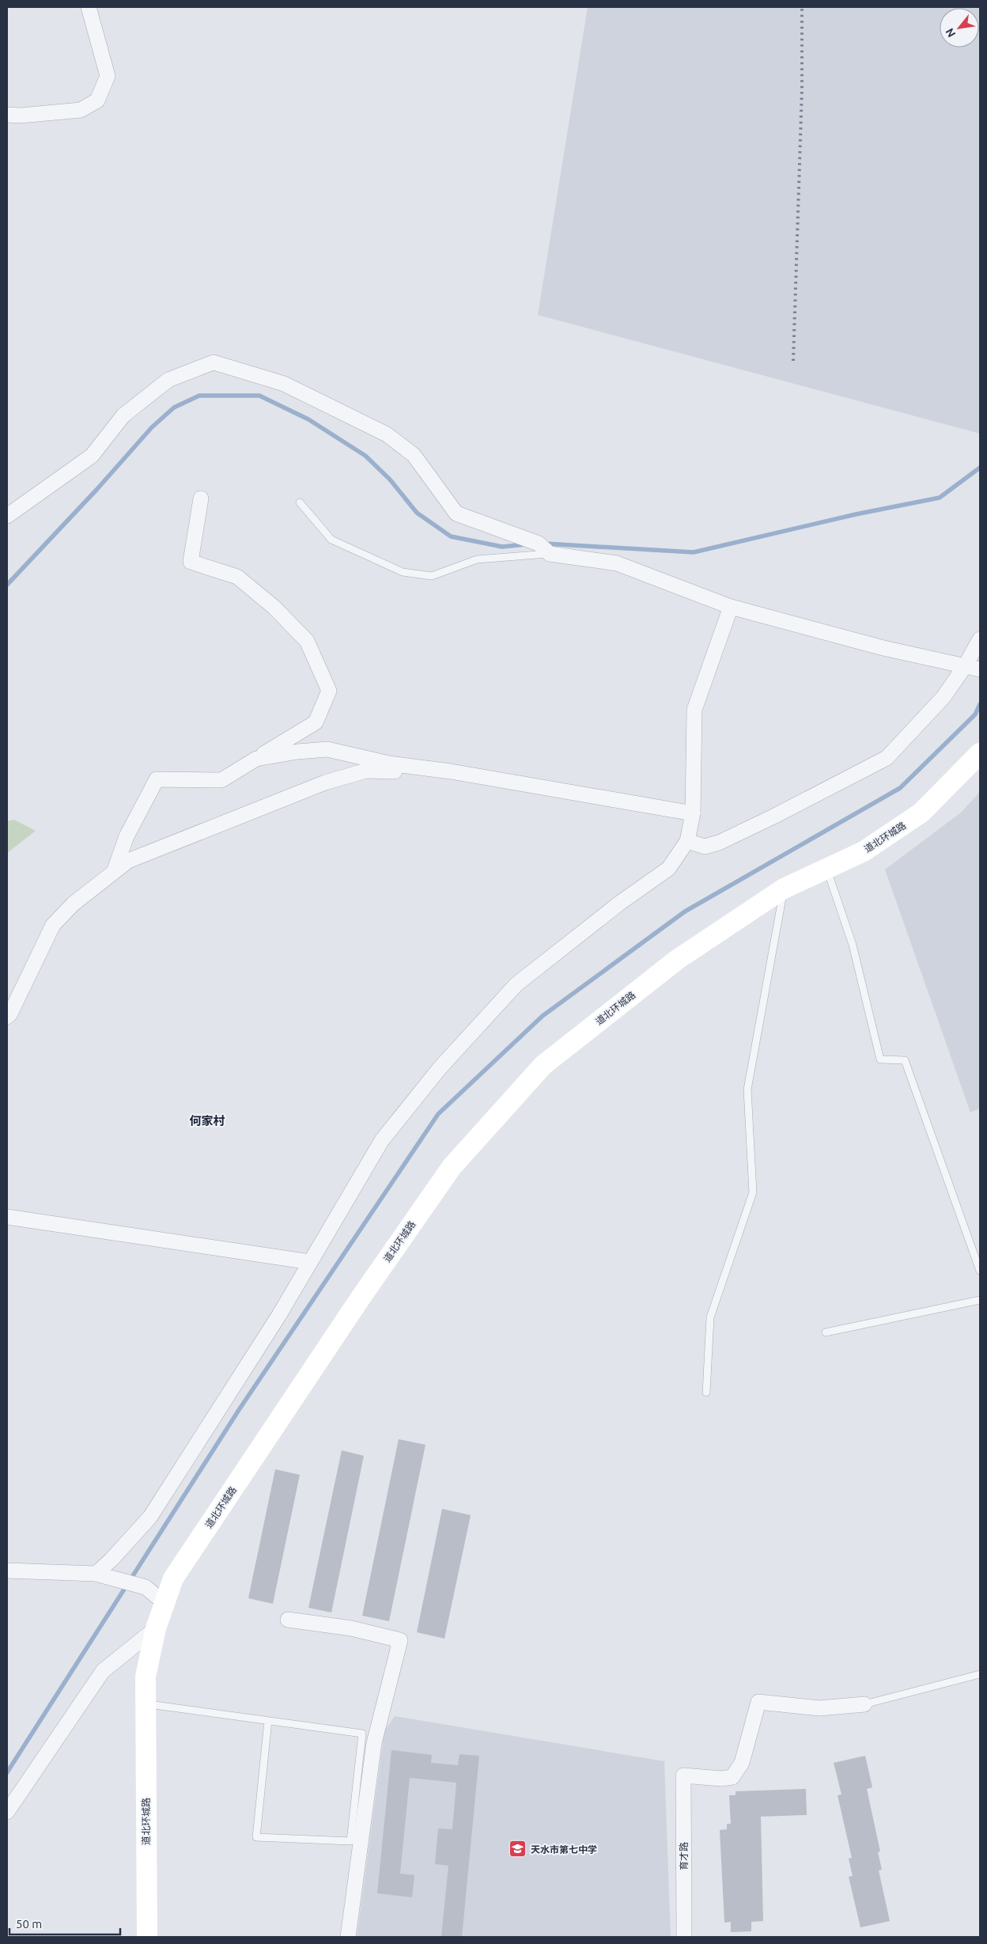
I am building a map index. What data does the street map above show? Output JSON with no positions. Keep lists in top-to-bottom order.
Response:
{
  "streets": {
    "street": ["道北环城路", "育才路"]
  },
  "districts": ["何家村"],
  "places": {
    "school or university": ["天水市第七中学"]
  },
  "scale_bar": "50 m",
  "north": "bottom left"
}
